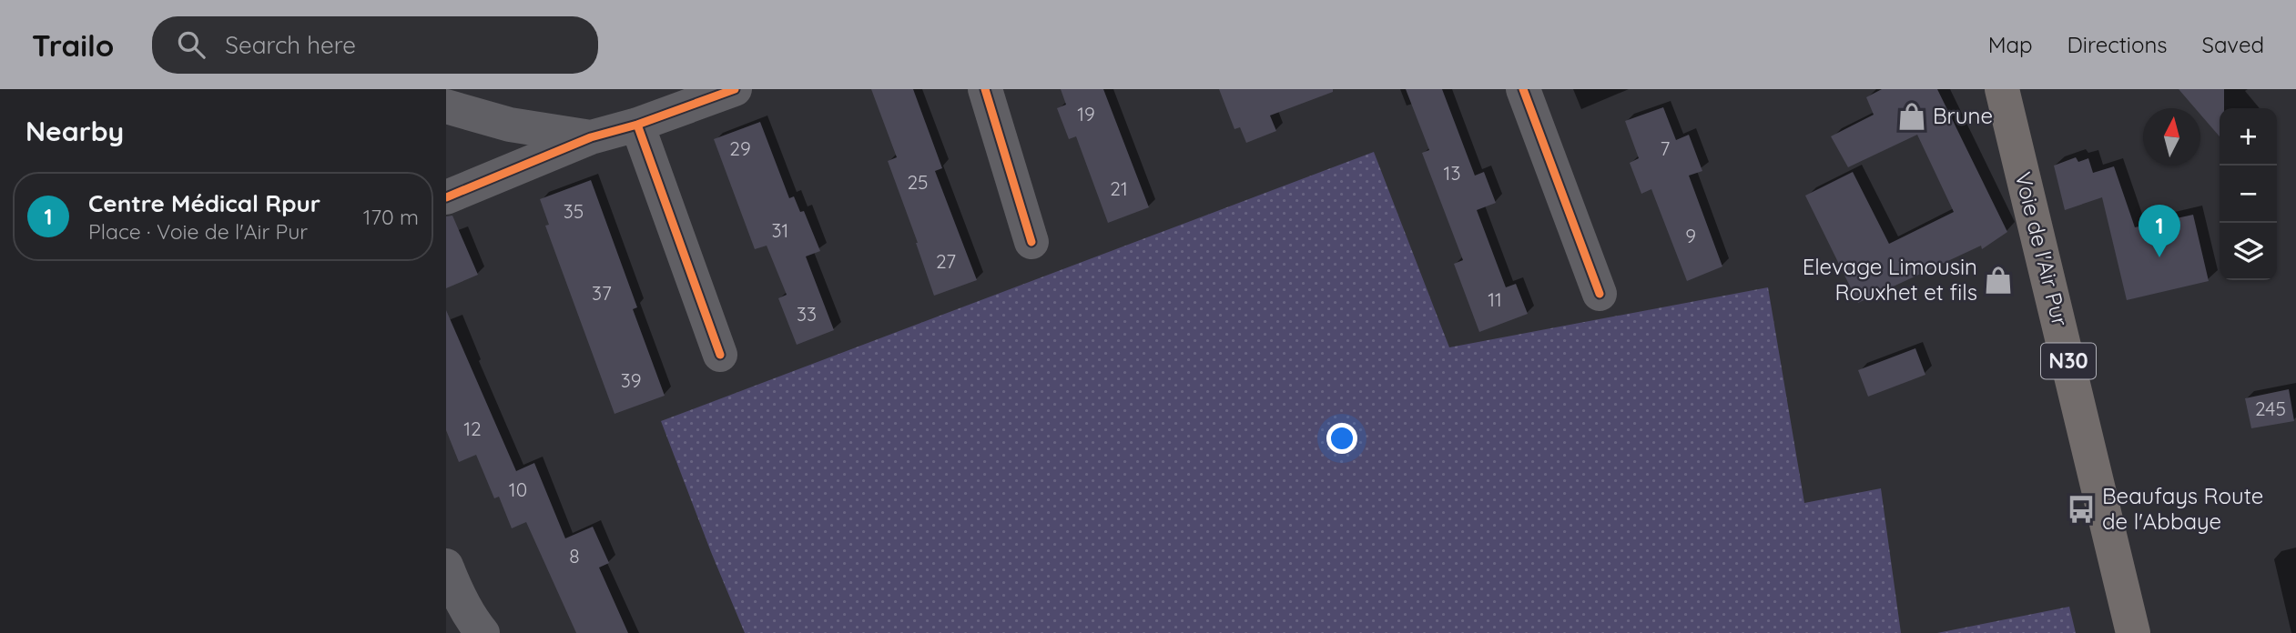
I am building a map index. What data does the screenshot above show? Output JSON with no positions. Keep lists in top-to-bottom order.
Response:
{
  "streets": {
    "main road": ["Voie de l'Air Pur", "N30"]
  },
  "places": {
    "shop": ["Brune", "Elevage Limousin Rouxhet et fils"],
    "bus stop": ["Beaufays Route de l'Abbaye"]
  },
  "house_numbers": [
    "19",
    "29",
    "7",
    "13",
    "25",
    "21",
    "35",
    "31",
    "9",
    "27",
    "37",
    "11",
    "33",
    "39",
    "245",
    "12",
    "10",
    "8"
  ],
  "north": "top",
  "page": {
    "header": "Trailo",
    "search": "Search here",
    "nav": ["Map", "Directions", "Saved"],
    "heading": "Nearby",
    "map_buttons": ["+", "−"],
    "list": [
      {
        "mark": "1",
        "name": "Centre Médical Rpur",
        "note": "Place · Voie de l'Air Pur",
        "value": "170 m"
      }
    ],
    "pins": "1"
  }
}
